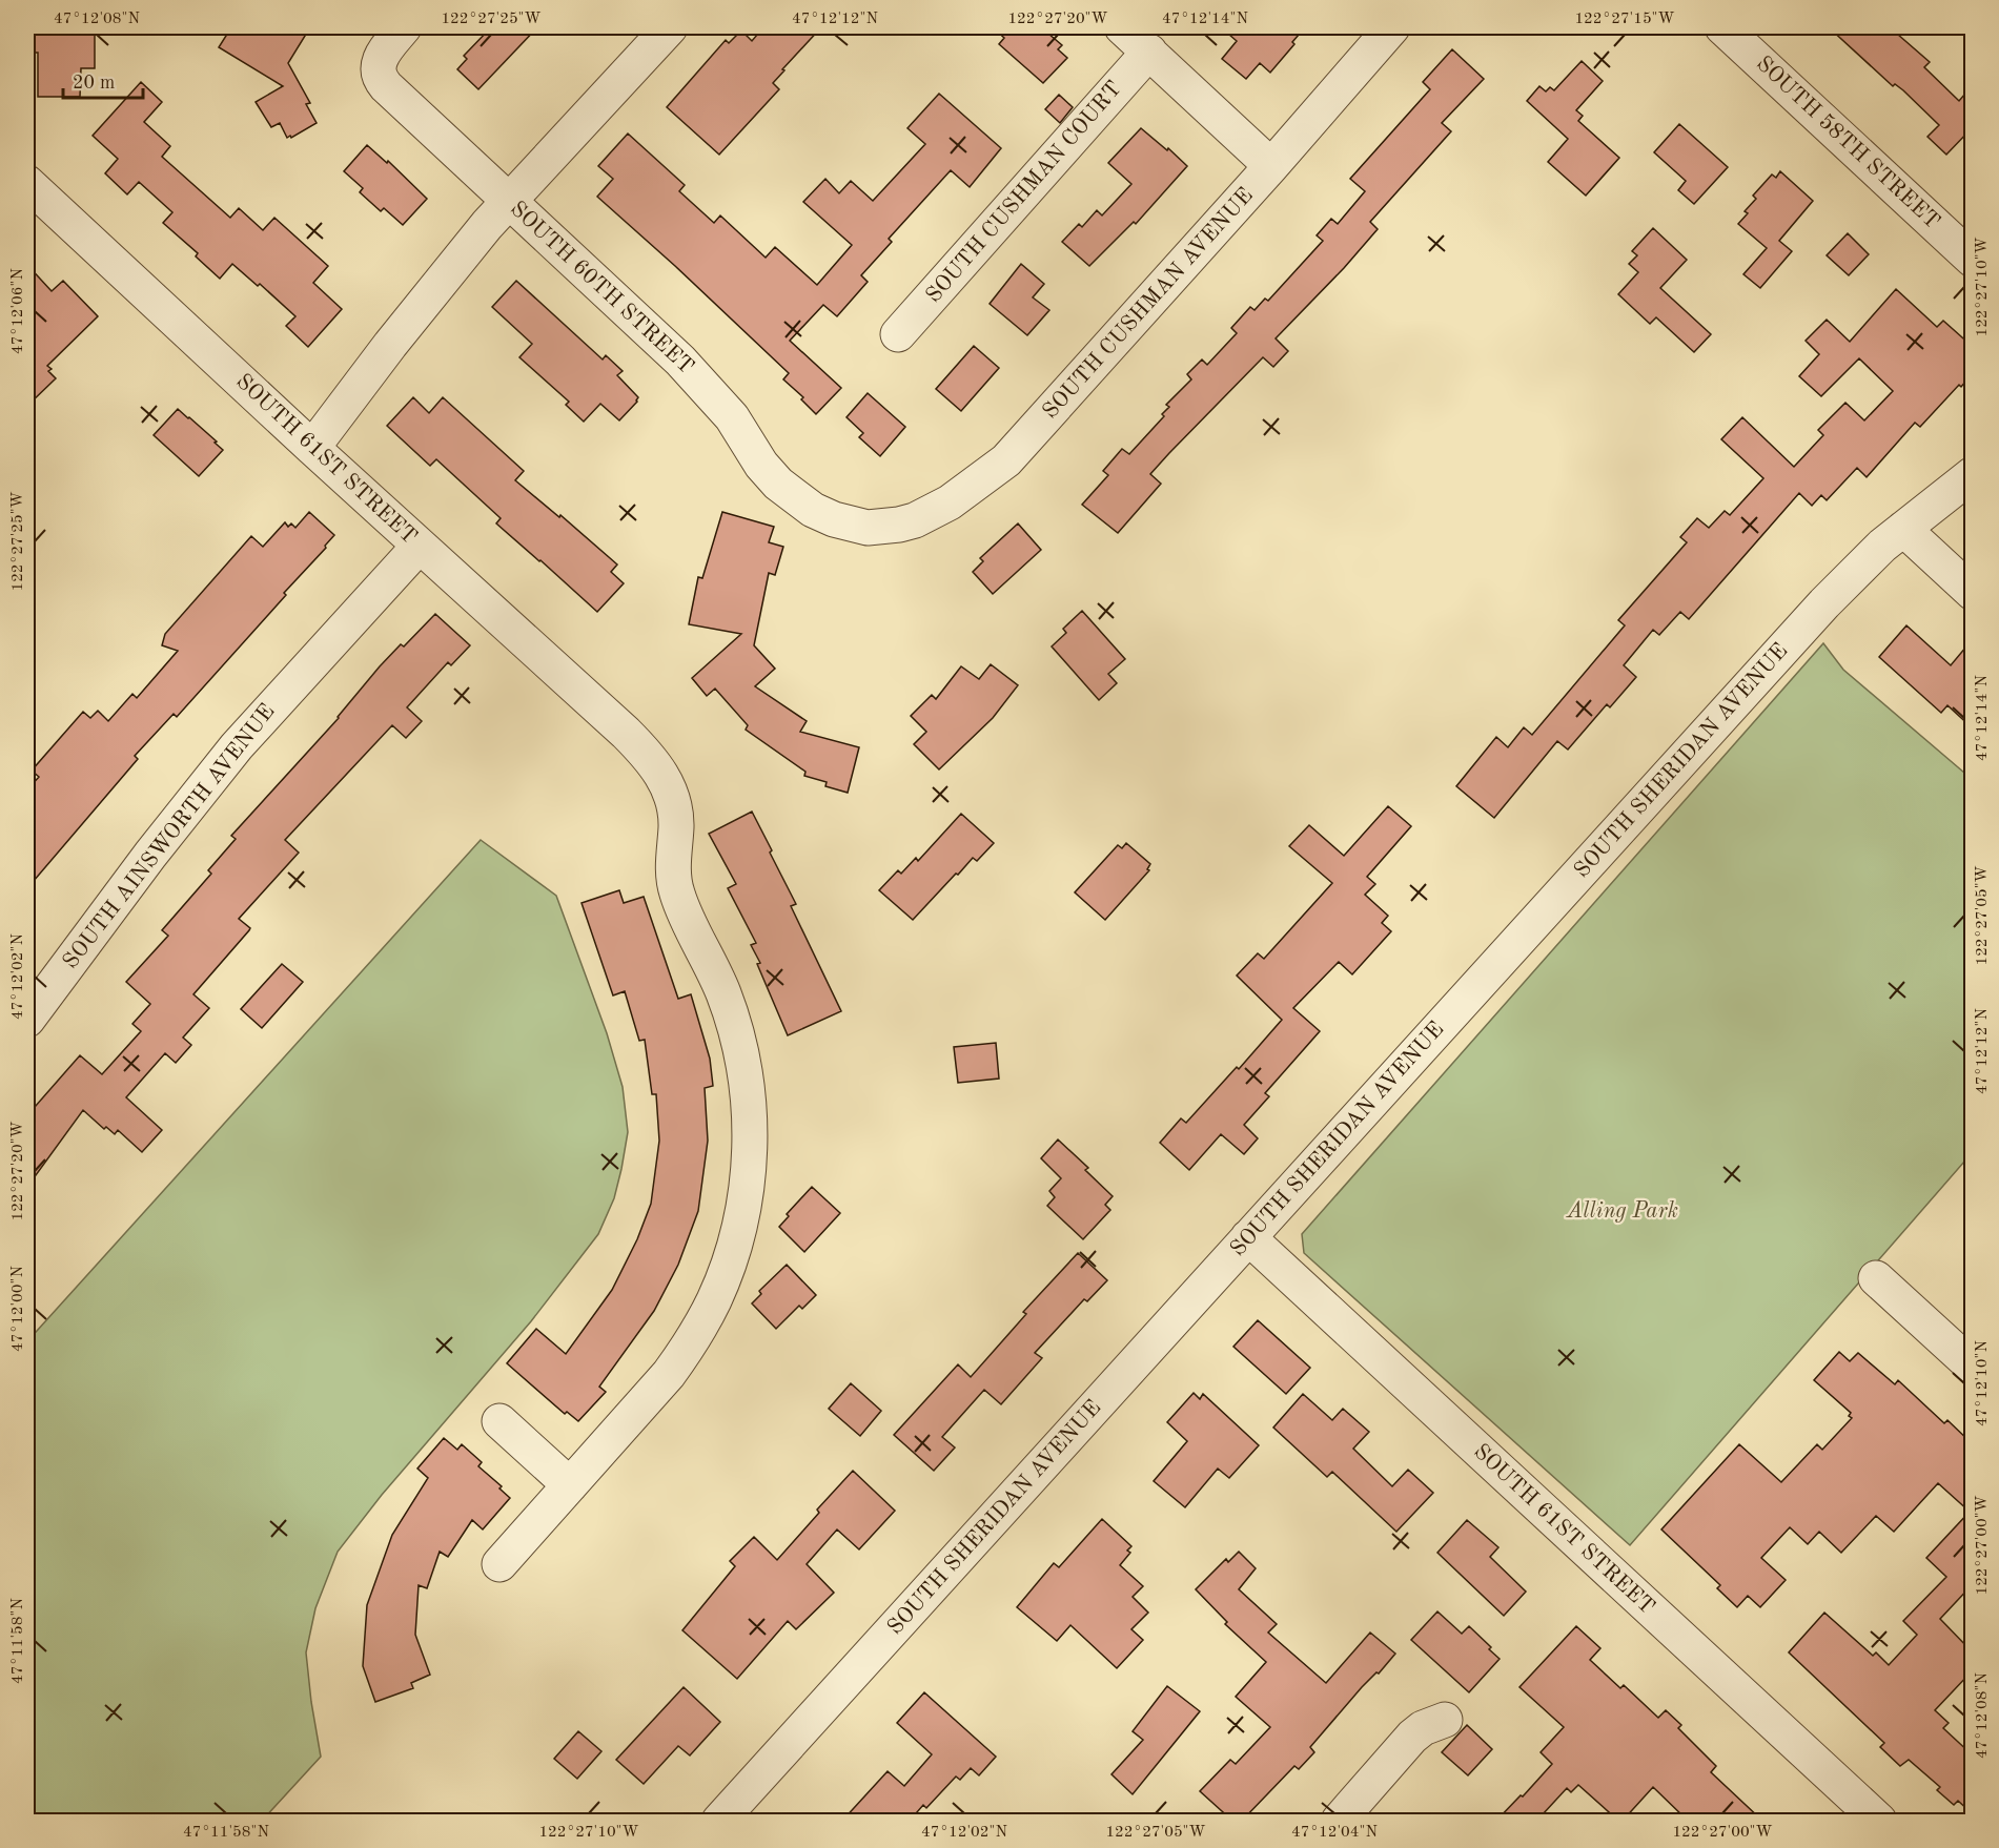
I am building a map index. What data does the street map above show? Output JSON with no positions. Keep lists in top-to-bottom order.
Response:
{
  "streets": {
    "street": [
      "SOUTH 58TH STREET",
      "SOUTH CUSHMAN COURT",
      "SOUTH 60TH STREET",
      "SOUTH CUSHMAN AVENUE",
      "SOUTH 61ST STREET",
      "SOUTH SHERIDAN AVENUE",
      "SOUTH AINSWORTH AVENUE"
    ]
  },
  "crossings": [
    ["SOUTH 60TH STREET", "SOUTH CUSHMAN AVENUE"],
    ["SOUTH 61ST STREET", "SOUTH SHERIDAN AVENUE"],
    ["SOUTH 61ST STREET", "SOUTH AINSWORTH AVENUE"]
  ],
  "parks": ["Alling Park"],
  "scale_bar": "20 m",
  "coordinates": [
    "47°12'08\"N",
    "122°27'25\"W",
    "47°12'12\"N",
    "122°27'20\"W",
    "47°12'14\"N",
    "122°27'15\"W",
    "122°27'10\"W",
    "47°12'06\"N",
    "122°27'05\"W",
    "47°12'02\"N",
    "47°12'00\"N",
    "47°12'10\"N",
    "122°27'00\"W",
    "47°11'58\"N",
    "47°12'04\"N"
  ]
}
